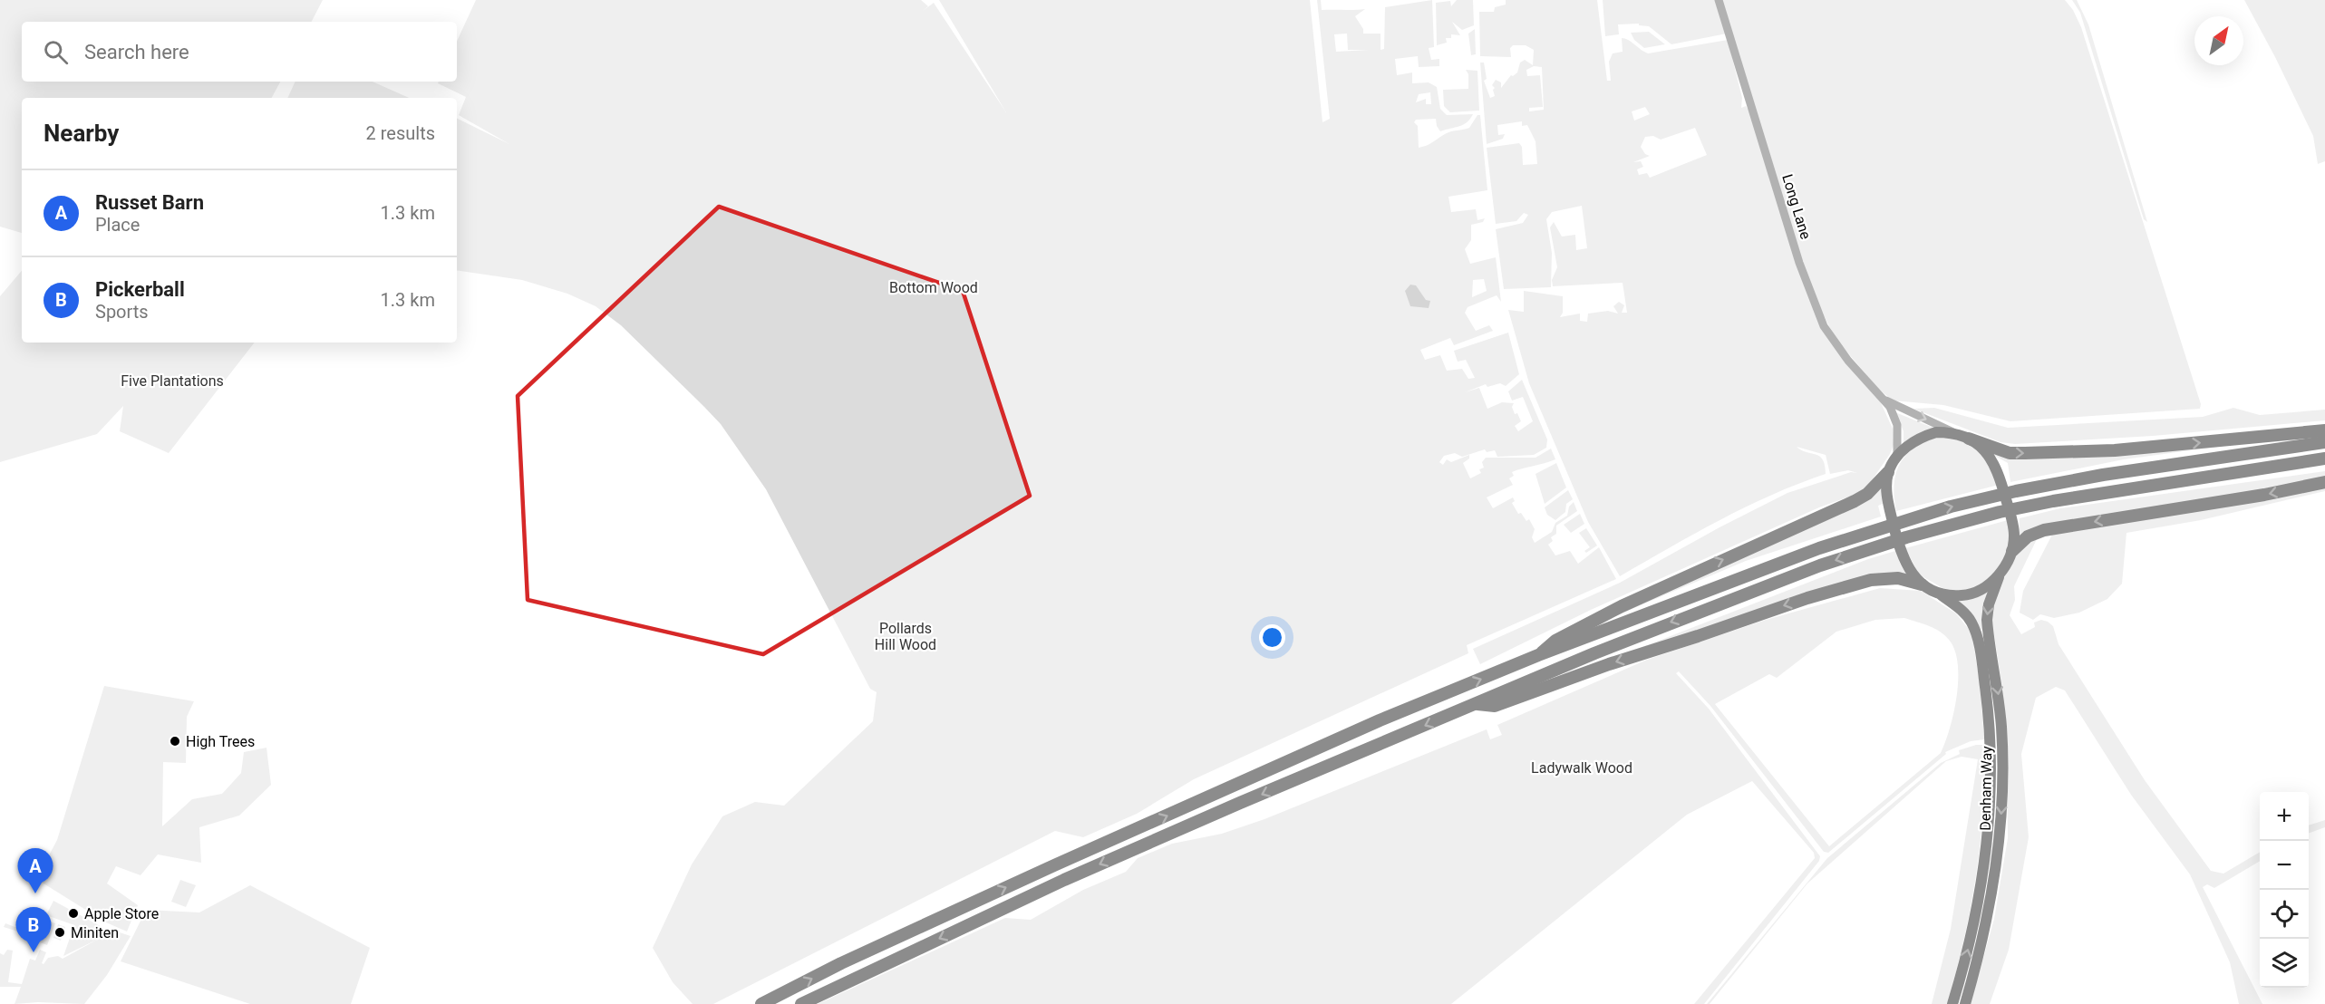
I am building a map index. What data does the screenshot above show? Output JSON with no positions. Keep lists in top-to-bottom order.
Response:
{
  "streets": {
    "main road": ["Denham Way"],
    "street": ["Long Lane"]
  },
  "crossings": [
    ["Long Lane", "Denham Way"]
  ],
  "parks": [
    "Bottom Wood",
    "Five Plantations",
    "Pollards Hill Wood",
    "Ladywalk Wood"
  ],
  "places": ["High Trees", "Apple Store", "Miniten"],
  "north": "top right",
  "page": {
    "search": "Search here",
    "heading": ["Nearby", "2 results"],
    "list": [
      {
        "mark": "A",
        "name": "Russet Barn",
        "note": "Place",
        "value": "1.3 km"
      },
      {
        "mark": "B",
        "name": "Pickerball",
        "note": "Sports",
        "value": "1.3 km"
      }
    ],
    "map_buttons": ["+", "−"],
    "pins": ["A", "B"]
  }
}
